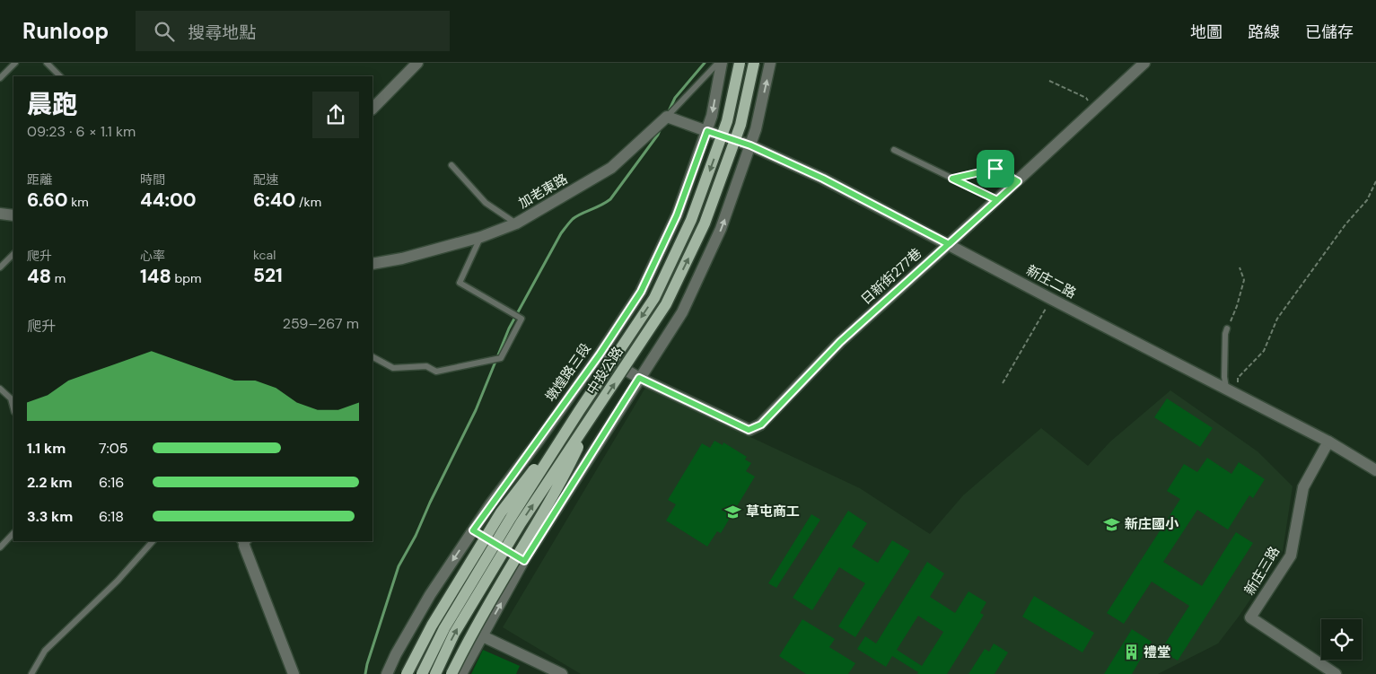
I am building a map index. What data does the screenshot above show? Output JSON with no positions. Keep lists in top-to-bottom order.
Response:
{
  "streets": {
    "main road": ["中投公路"],
    "street": [
      "加老東路",
      "日新街277巷",
      "新庄二路",
      "墩煌路三段",
      "新庄三路"
    ]
  },
  "crossings": [
    ["日新街277巷", "新庄二路"],
    ["新庄二路", "墩煌路三段"],
    ["新庄二路", "新庄三路"]
  ],
  "places": {
    "school or university": ["草屯商工", "新庄國小"],
    "building": ["禮堂"]
  },
  "page": {
    "header": "Runloop",
    "search": "搜尋地點",
    "nav": ["地圖", "路線", "已儲存"],
    "heading": ["晨跑", "09:23 · 6 × 1.1 km"],
    "stats": [
      ["距離", "6.60 km"],
      ["時間", "44:00"],
      ["配速", "6:40 /km"],
      ["爬升", "48 m"],
      ["心率", "148 bpm"],
      ["kcal", "521"]
    ],
    "chart": ["爬升", "259–267 m"],
    "list": [
      {
        "name": "1.1 km",
        "note": "7:05"
      },
      {
        "name": "2.2 km",
        "note": "6:16"
      },
      {
        "name": "3.3 km",
        "note": "6:18"
      }
    ]
  }
}
